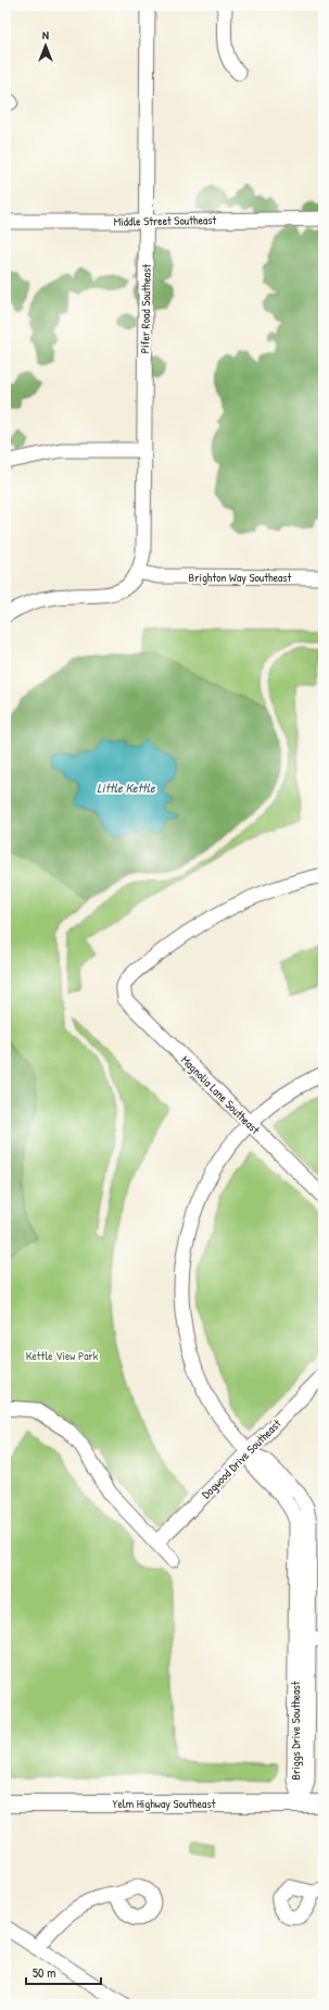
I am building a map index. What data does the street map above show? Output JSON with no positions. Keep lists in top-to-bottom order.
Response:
{
  "streets": {
    "main road": ["Yelm Highway Southeast"],
    "street": [
      "Middle Street Southeast",
      "Pifer Road Southeast",
      "Brighton Way Southeast",
      "Magnolia Lane Southeast",
      "Dogwood Drive Southeast",
      "Briggs Drive Southeast"
    ]
  },
  "crossings": [
    ["Middle Street Southeast", "Pifer Road Southeast"],
    ["Pifer Road Southeast", "Brighton Way Southeast"],
    ["Magnolia Lane Southeast", "Briggs Drive Southeast"],
    ["Dogwood Drive Southeast", "Briggs Drive Southeast"],
    ["Briggs Drive Southeast", "Yelm Highway Southeast"]
  ],
  "water": ["Little Kettle"],
  "parks": ["Kettle View Park"],
  "scale_bar": "50 m",
  "north": "top"
}
